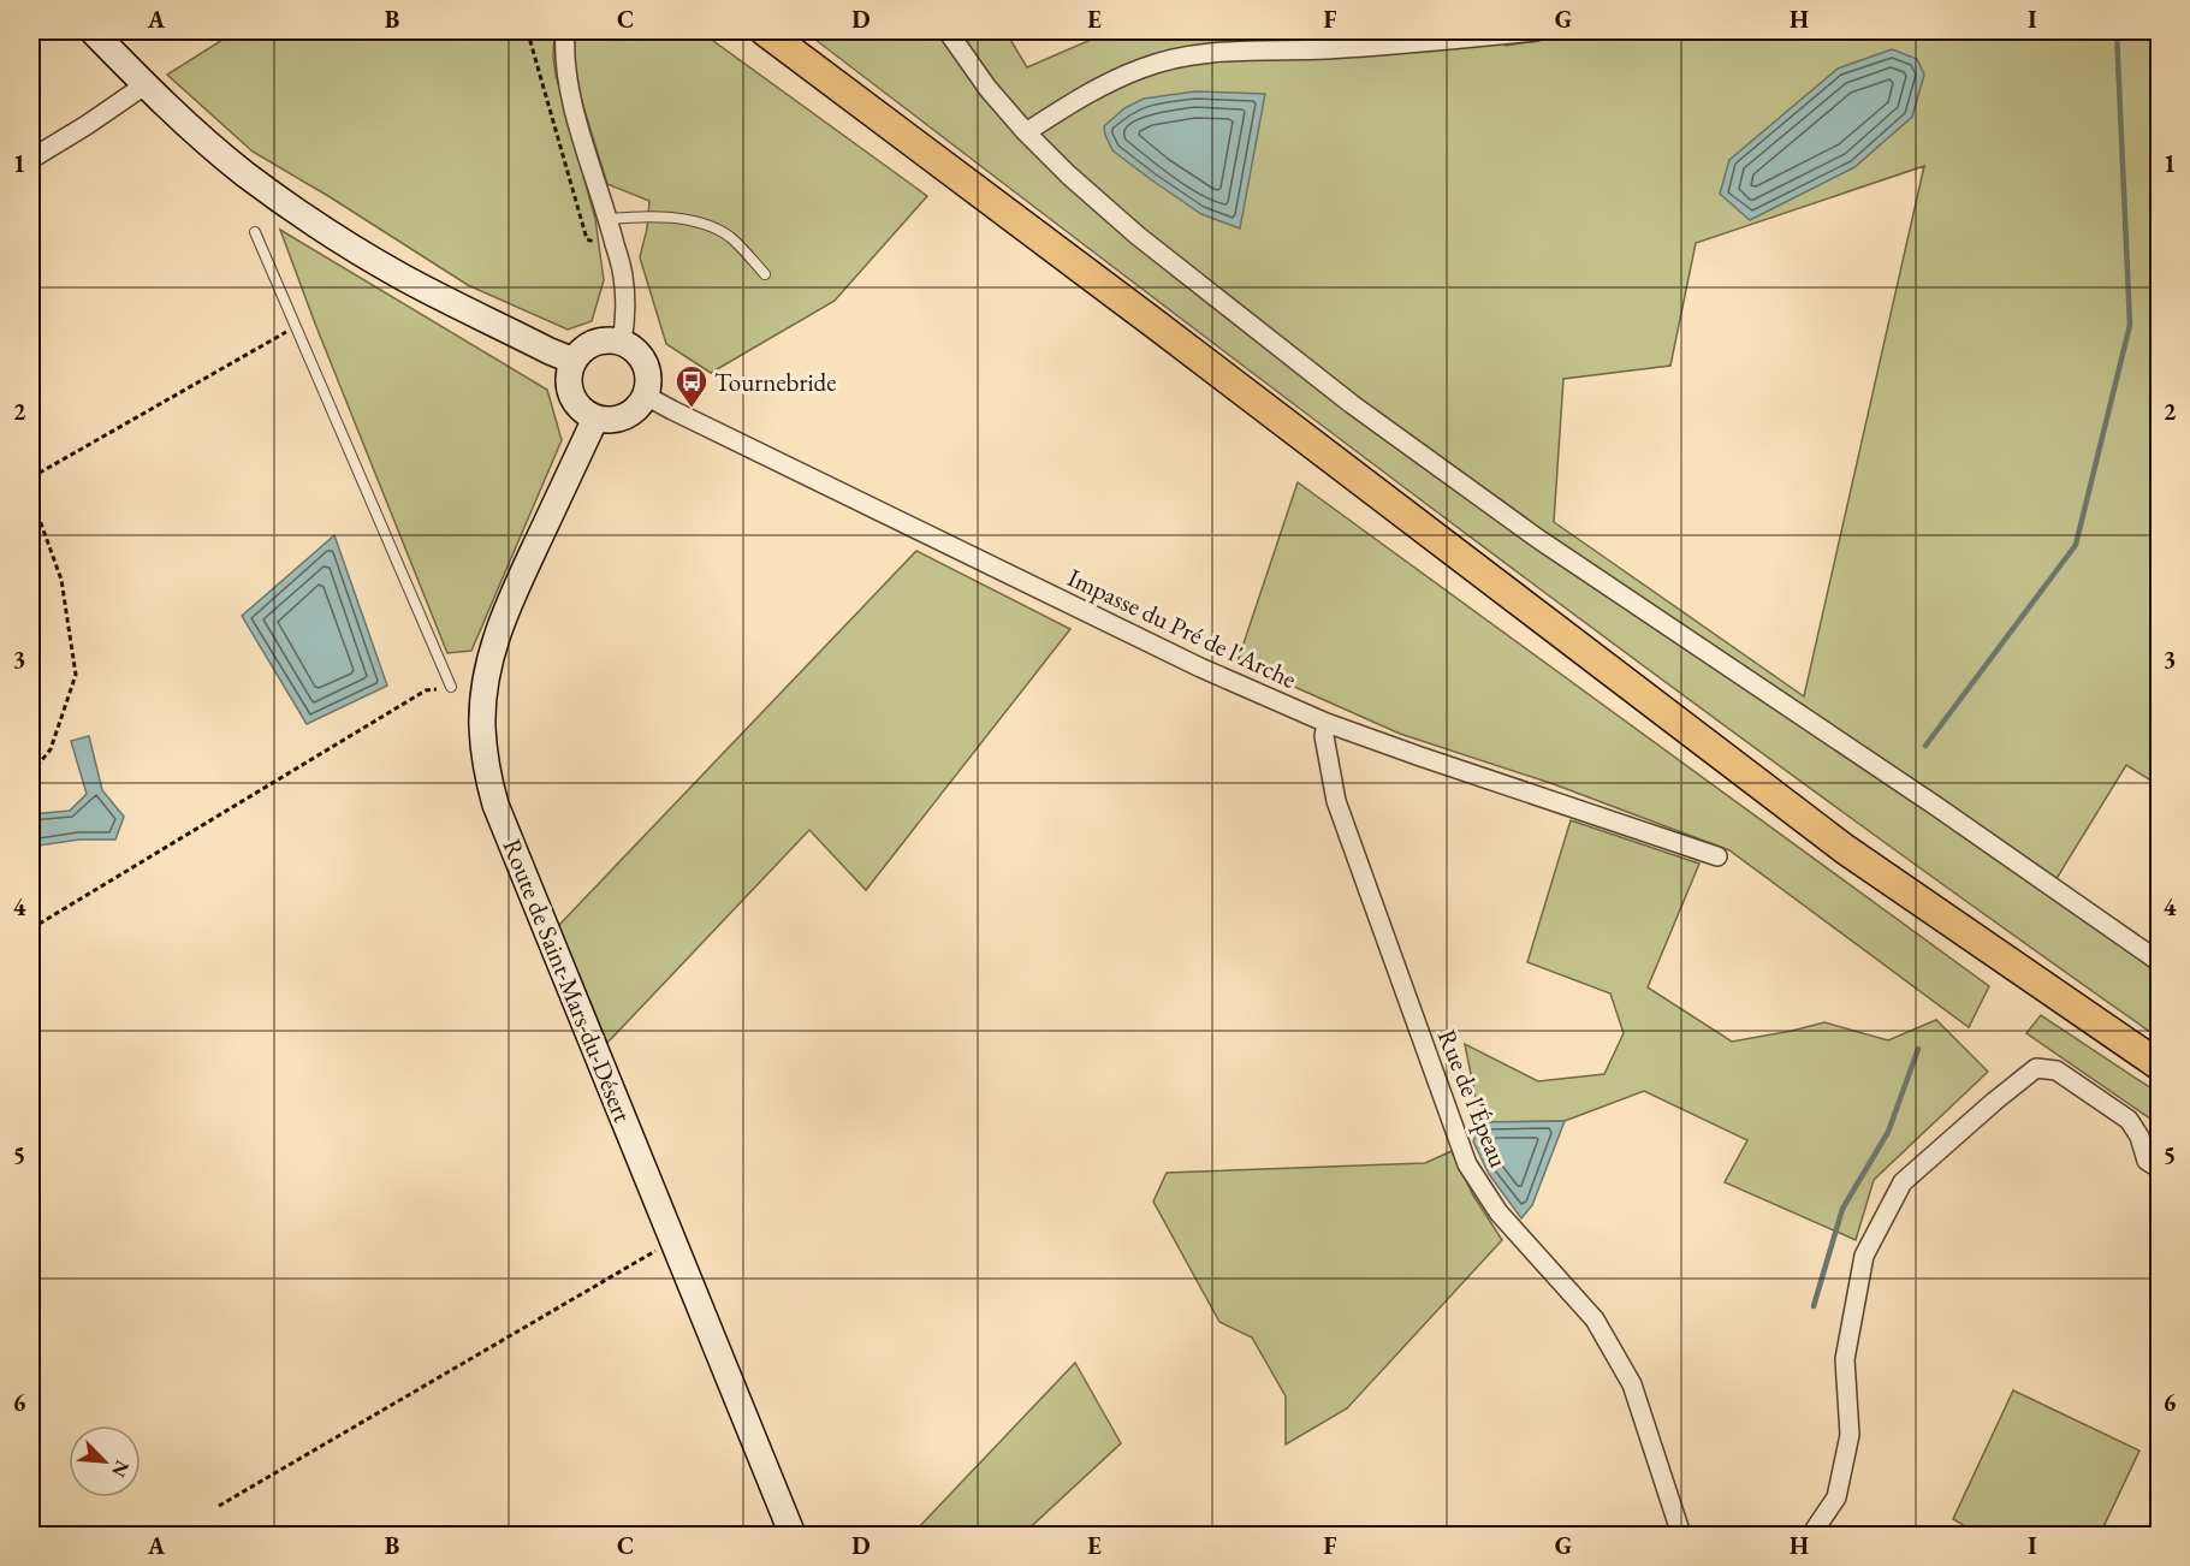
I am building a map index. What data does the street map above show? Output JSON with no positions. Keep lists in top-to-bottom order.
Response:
{
  "streets": {
    "main road": ["Route de Saint-Mars-du-Désert"],
    "street": ["Impasse du Pré de l'Arche", "Rue de l'Épeau"]
  },
  "crossings": [
    ["Impasse du Pré de l'Arche", "Route de Saint-Mars-du-Désert"],
    ["Impasse du Pré de l'Arche", "Rue de l'Épeau"]
  ],
  "places": {
    "bus stop": ["Tournebride"]
  },
  "north": "bottom right",
  "grid": {
    "columns": [
      "A",
      "B",
      "C",
      "D",
      "E",
      "F",
      "G",
      "H",
      "I"
    ],
    "rows": [
      "1",
      "2",
      "3",
      "4",
      "5",
      "6"
    ]
  }
}
